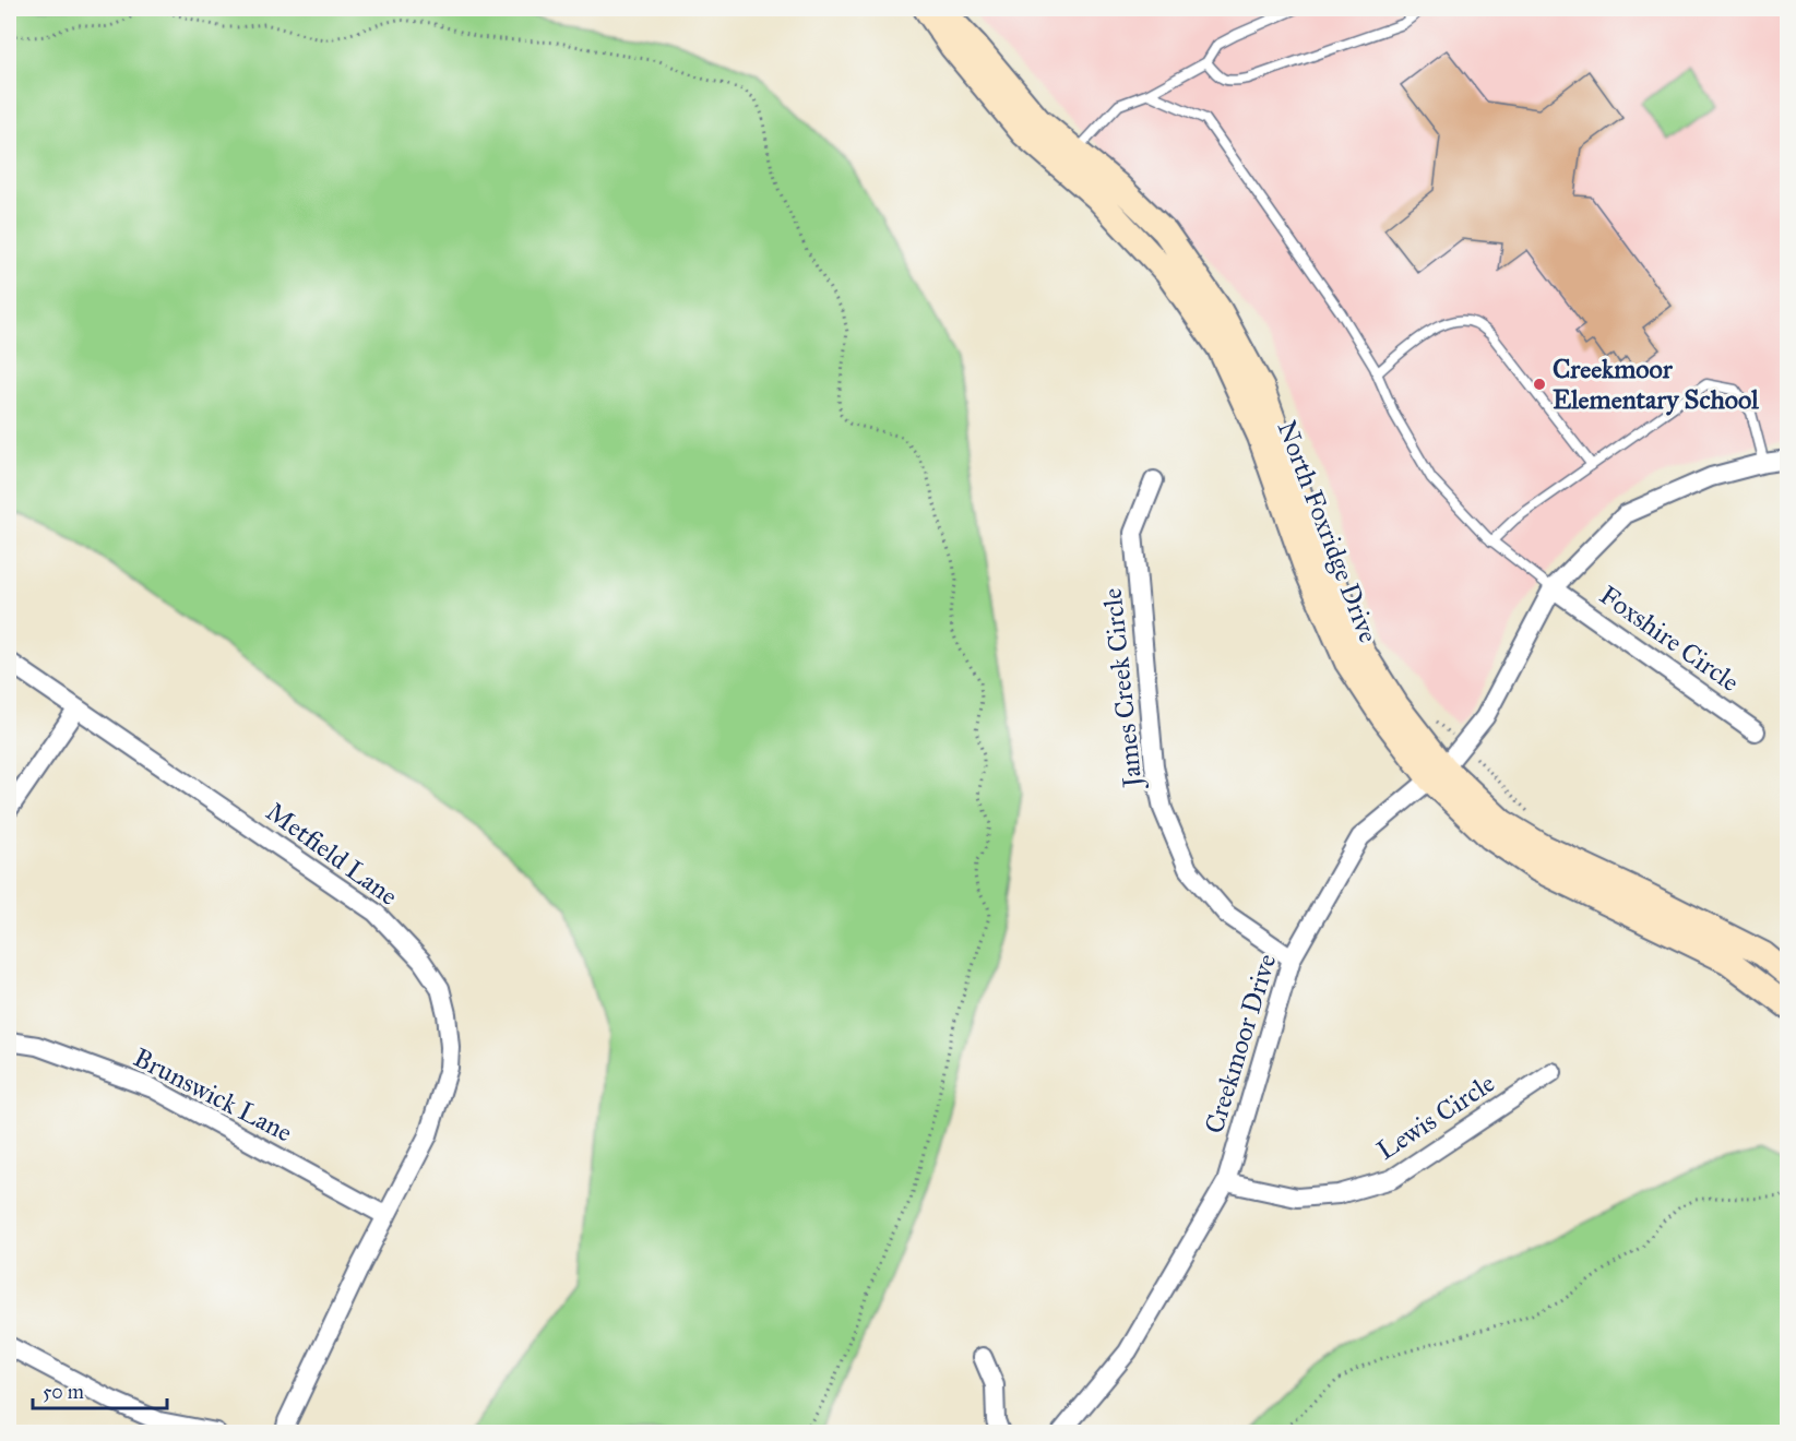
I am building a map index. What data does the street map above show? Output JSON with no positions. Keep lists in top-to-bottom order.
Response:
{
  "streets": {
    "street": [
      "North Foxridge Drive",
      "Foxshire Circle",
      "James Creek Circle",
      "Metfield Lane",
      "Creekmoor Drive",
      "Brunswick Lane",
      "Lewis Circle"
    ]
  },
  "crossings": [
    ["North Foxridge Drive", "Creekmoor Drive"],
    ["Foxshire Circle", "Creekmoor Drive"],
    ["James Creek Circle", "Creekmoor Drive"],
    ["Metfield Lane", "Brunswick Lane"],
    ["Creekmoor Drive", "Lewis Circle"]
  ],
  "places": ["Creekmoor Elementary School"],
  "scale_bar": "50 m"
}
